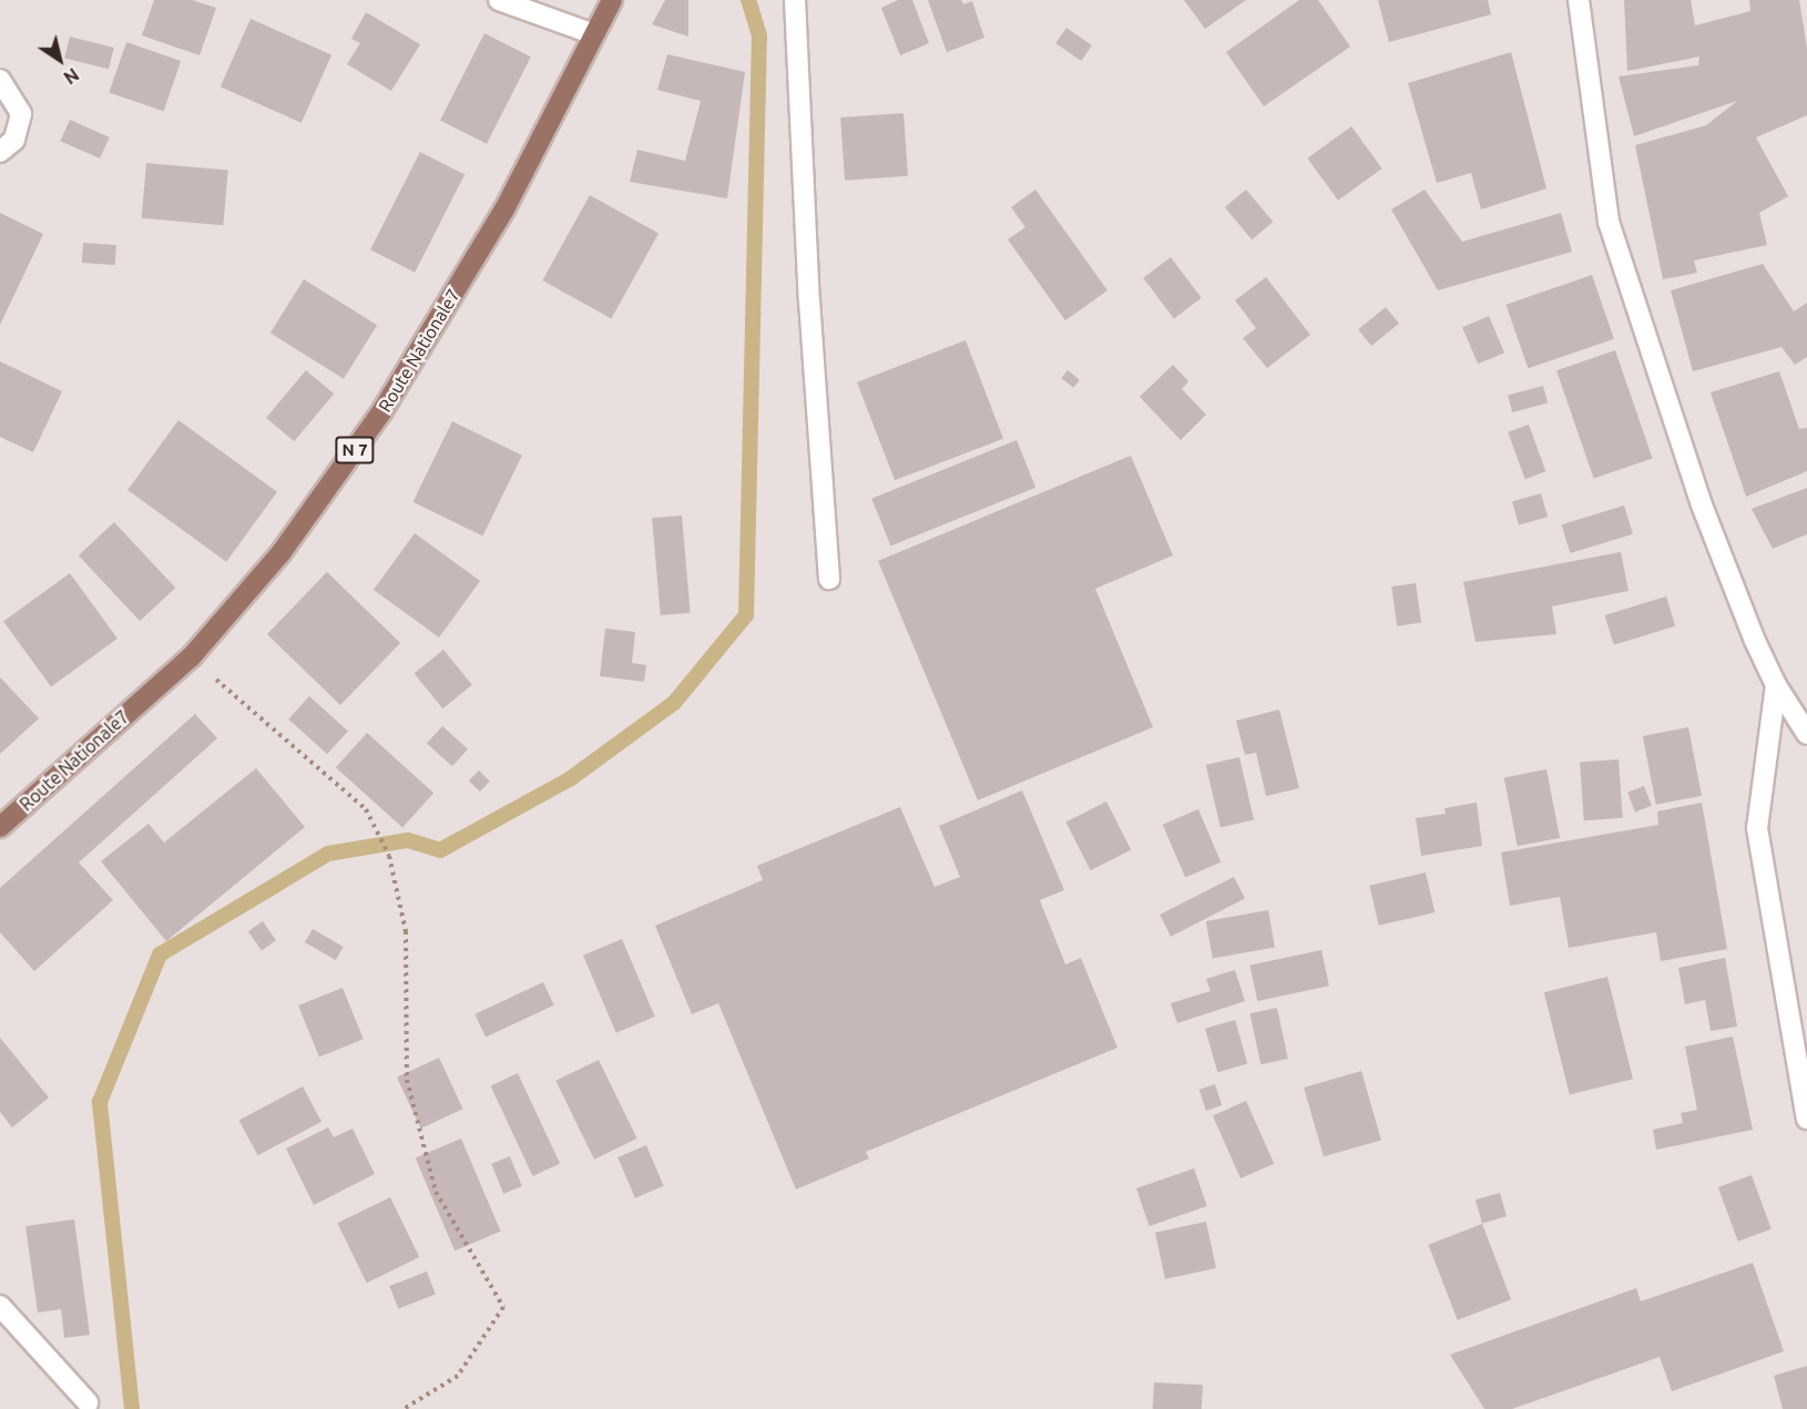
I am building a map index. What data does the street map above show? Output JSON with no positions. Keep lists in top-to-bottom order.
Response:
{
  "streets": {
    "main road": ["Route Nationale7", "N 7"]
  },
  "north": "bottom right"
}
